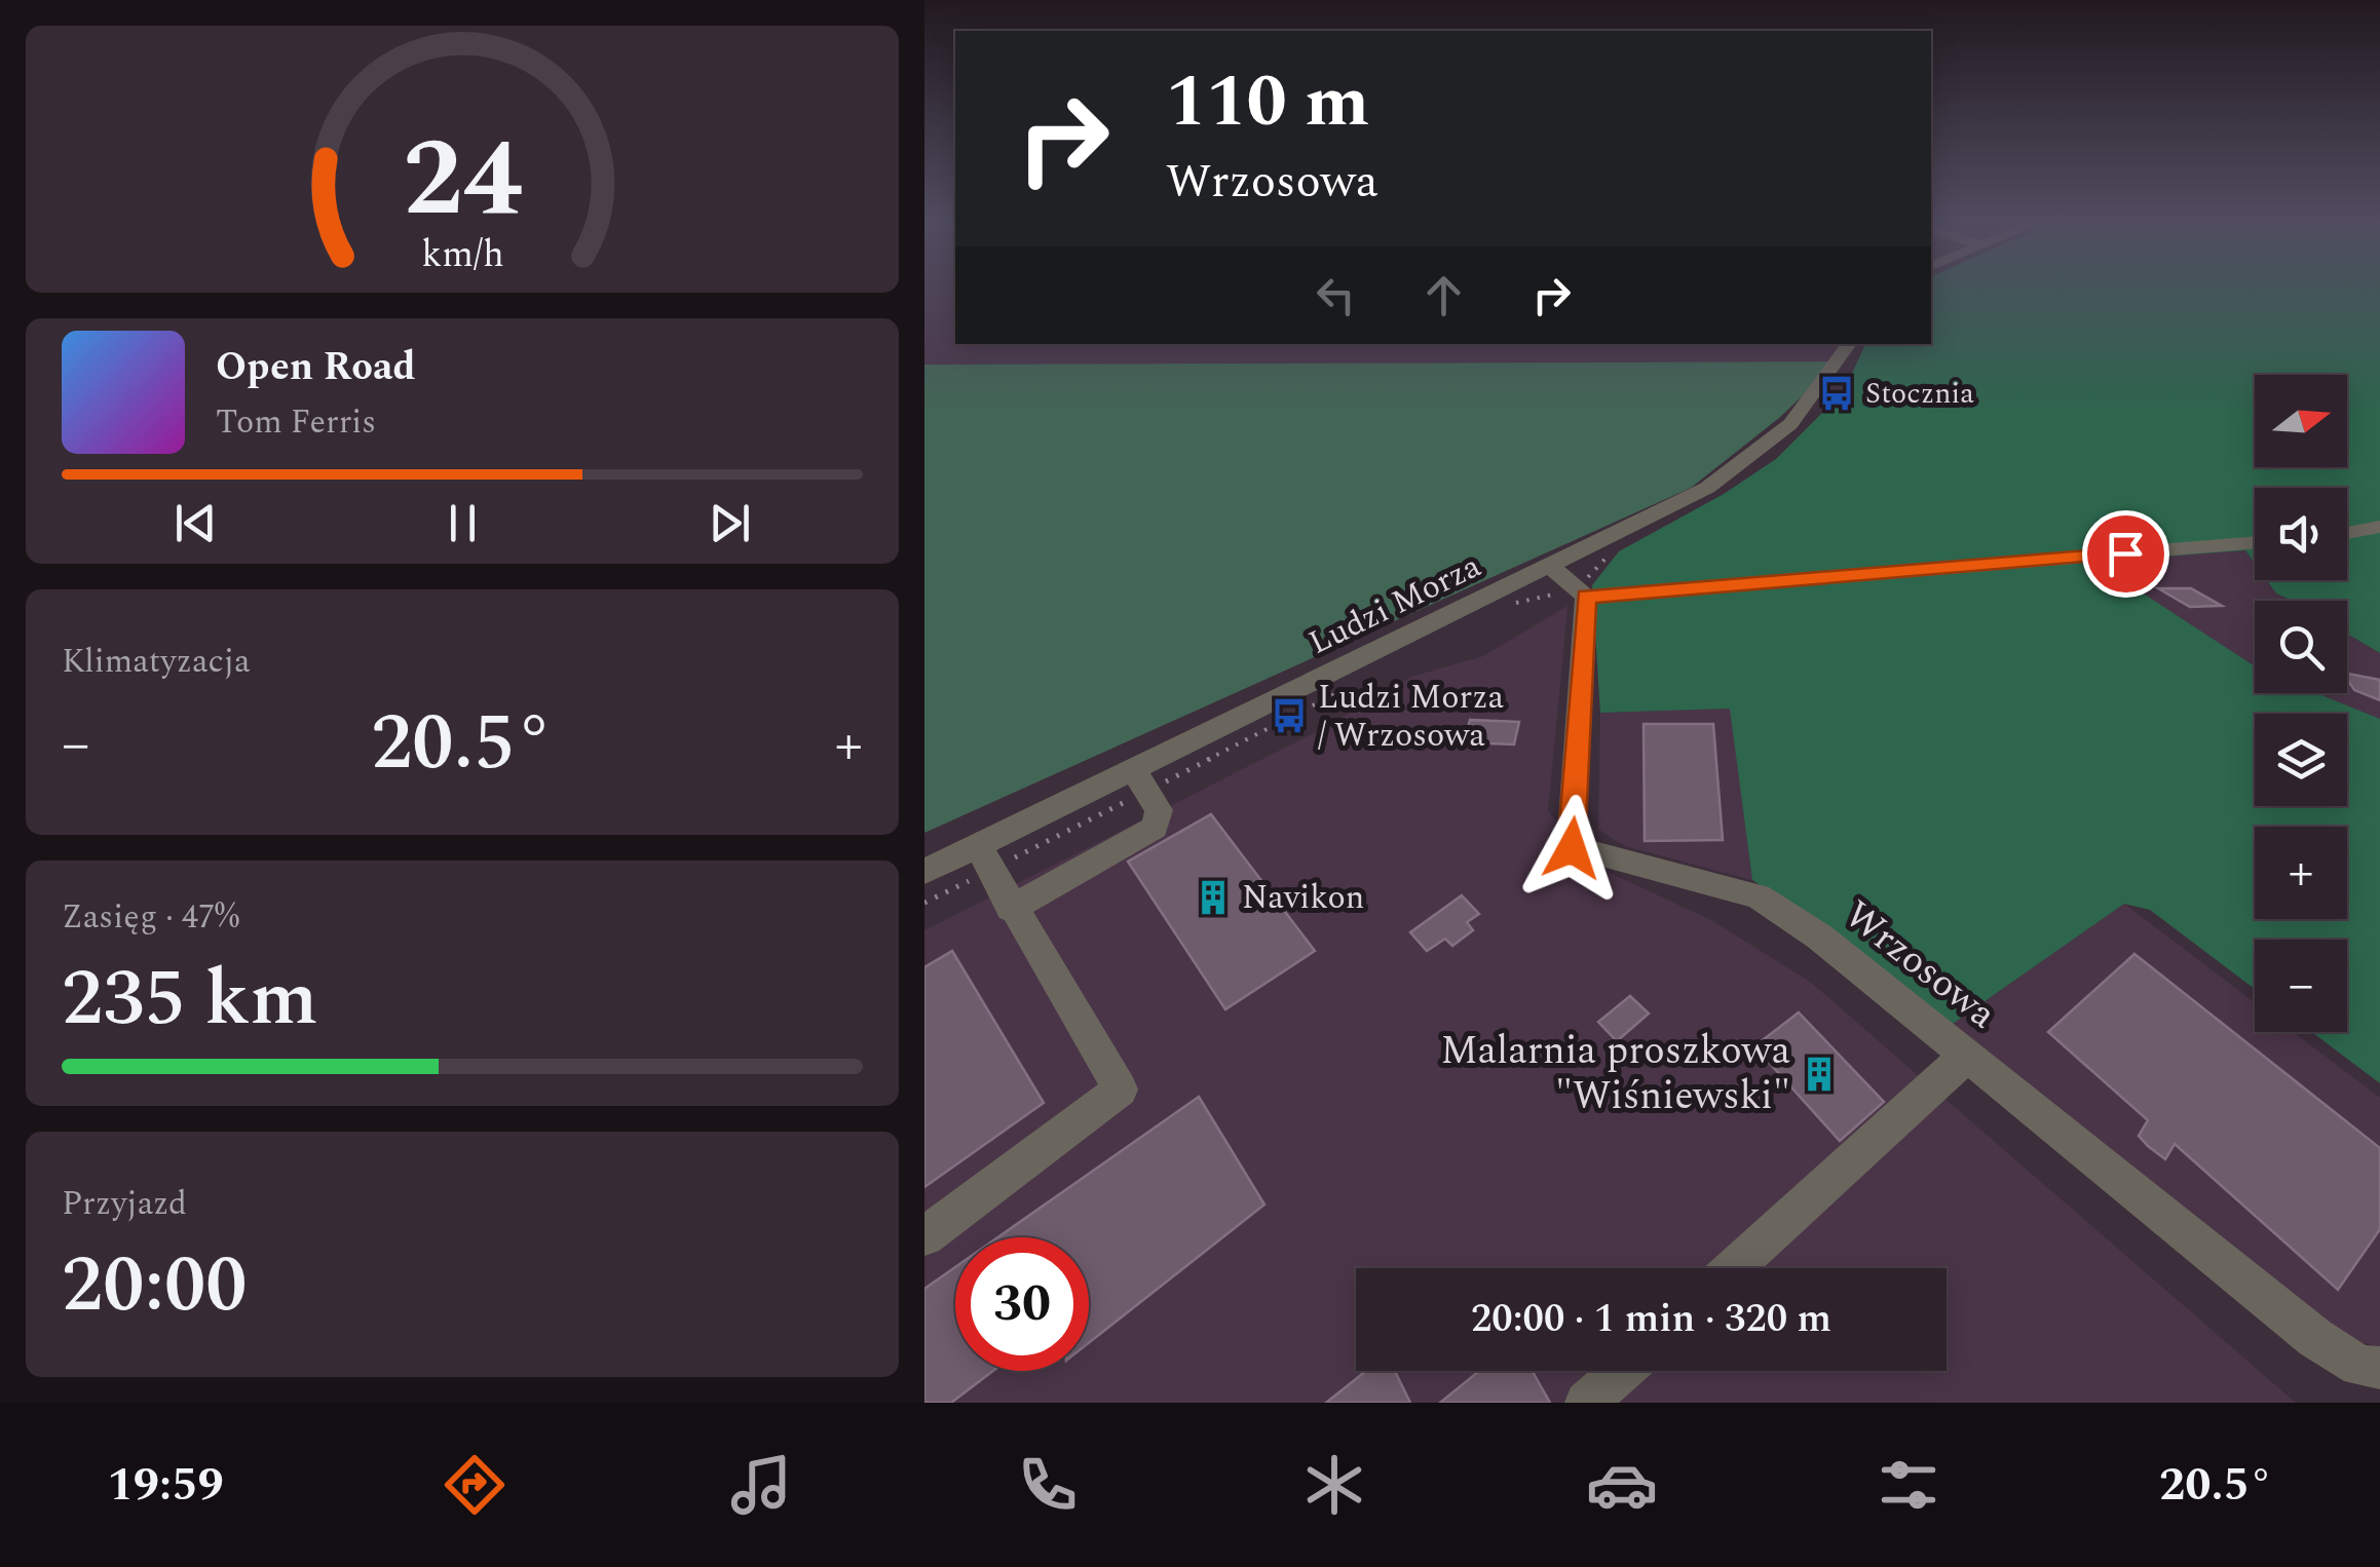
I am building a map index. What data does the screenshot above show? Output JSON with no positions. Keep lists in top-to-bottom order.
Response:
{
  "streets": {
    "street": ["Ludzi Morza", "Wrzosowa"]
  },
  "places": {
    "bus stop": ["Stocznia", "Ludzi Morza / Wrzosowa"],
    "building": ["Navikon", "Malarnia proszkowa \"Wiśniewski\""]
  },
  "north": "right",
  "page": {
    "turn": ["110 m", "Wrzosowa"],
    "song": ["Open Road", "Tom Ferris"],
    "map_buttons": ["+", "−"],
    "tile": [
      "Klimatyzacja",
      ["Zasięg · 47%", "235 km"],
      ["Przyjazd", "20:00"]
    ],
    "heat": ["−", "20.5°", "+"],
    "limit": "30",
    "trip": "20:00 · 1 min · 320 m",
    "tabs": ["19:59", "20.5°"],
    "gauge": ["24", "km/h"]
  }
}
